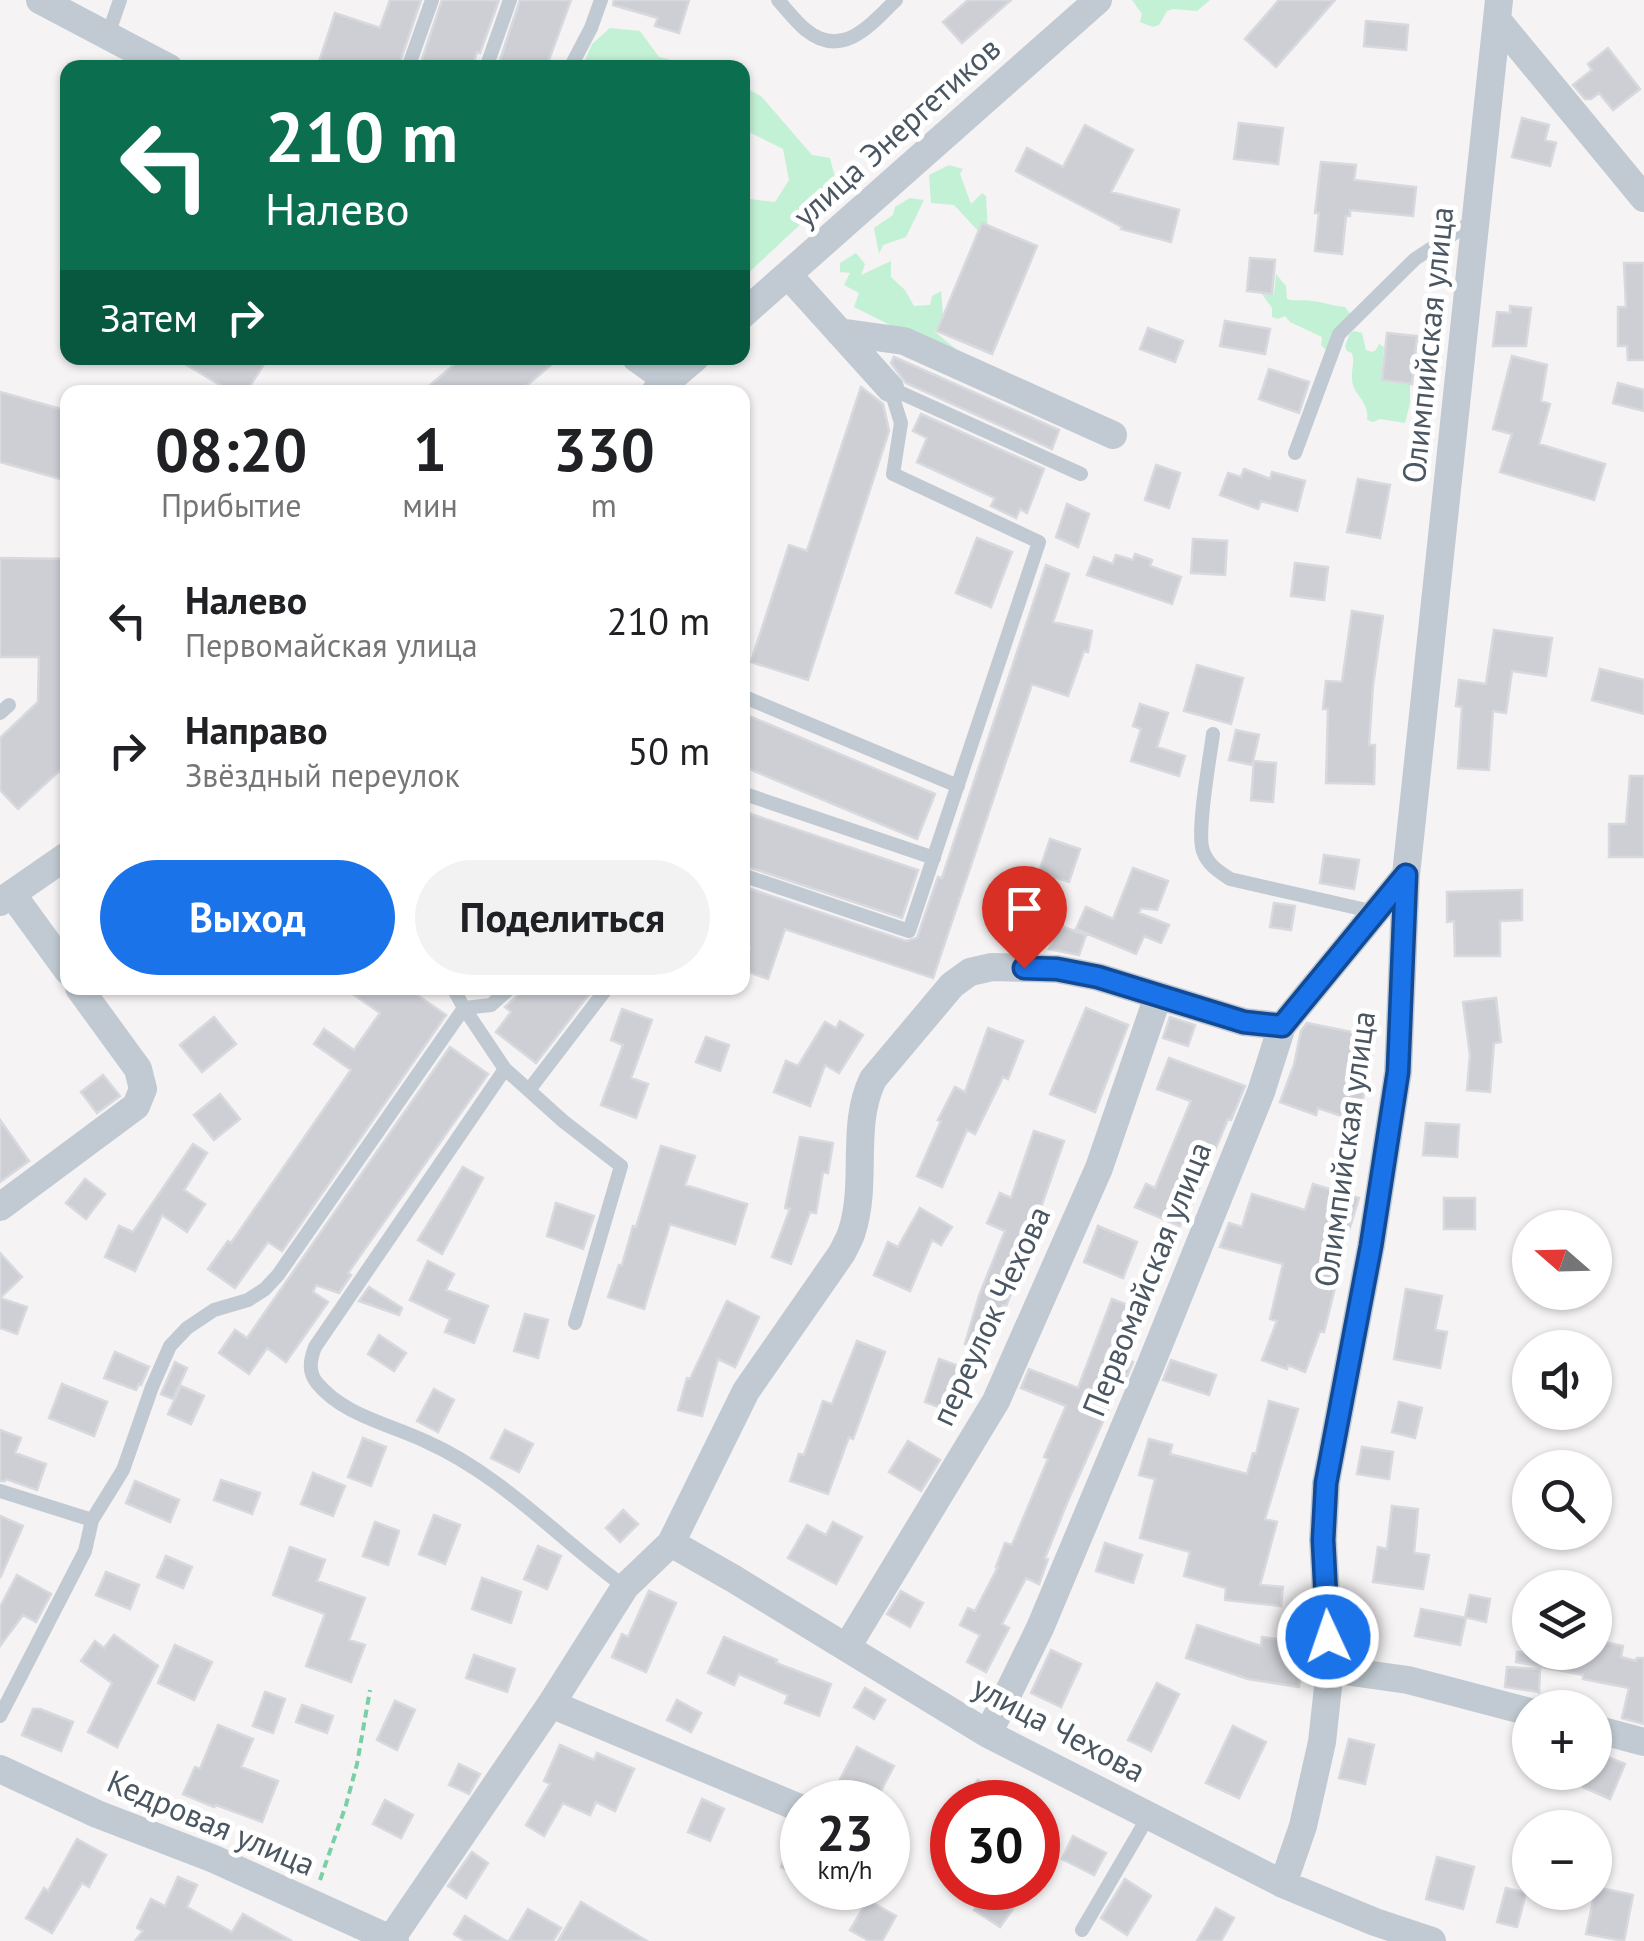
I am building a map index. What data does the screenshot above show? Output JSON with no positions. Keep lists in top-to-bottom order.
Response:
{
  "streets": {
    "street": [
      "улица Энергетиков",
      "Олимпийская улица",
      "Первомайская улица",
      "переулок Чехова",
      "улица Чехова",
      "Кедровая улица"
    ]
  },
  "crossings": [
    ["Олимпийская улица", "Первомайская улица"],
    ["Олимпийская улица", "улица Чехова"],
    ["Первомайская улица", "улица Чехова"],
    ["переулок Чехова", "улица Чехова"]
  ],
  "north": "left",
  "page": {
    "turn": ["210 m", "Налево"],
    "then": "Затем",
    "eta": [
      "08:20",
      "Прибытие",
      "1",
      "мин",
      "330",
      "m"
    ],
    "list": [
      {
        "name": "Налево",
        "note": "Первомайская улица",
        "value": "210 m"
      },
      {
        "name": "Направо",
        "note": "Звёздный переулок",
        "value": "50 m"
      }
    ],
    "buttons": ["Выход", "Поделиться"],
    "map_buttons": ["+", "−"],
    "speed": "23 km/h",
    "limit": "30"
  }
}
